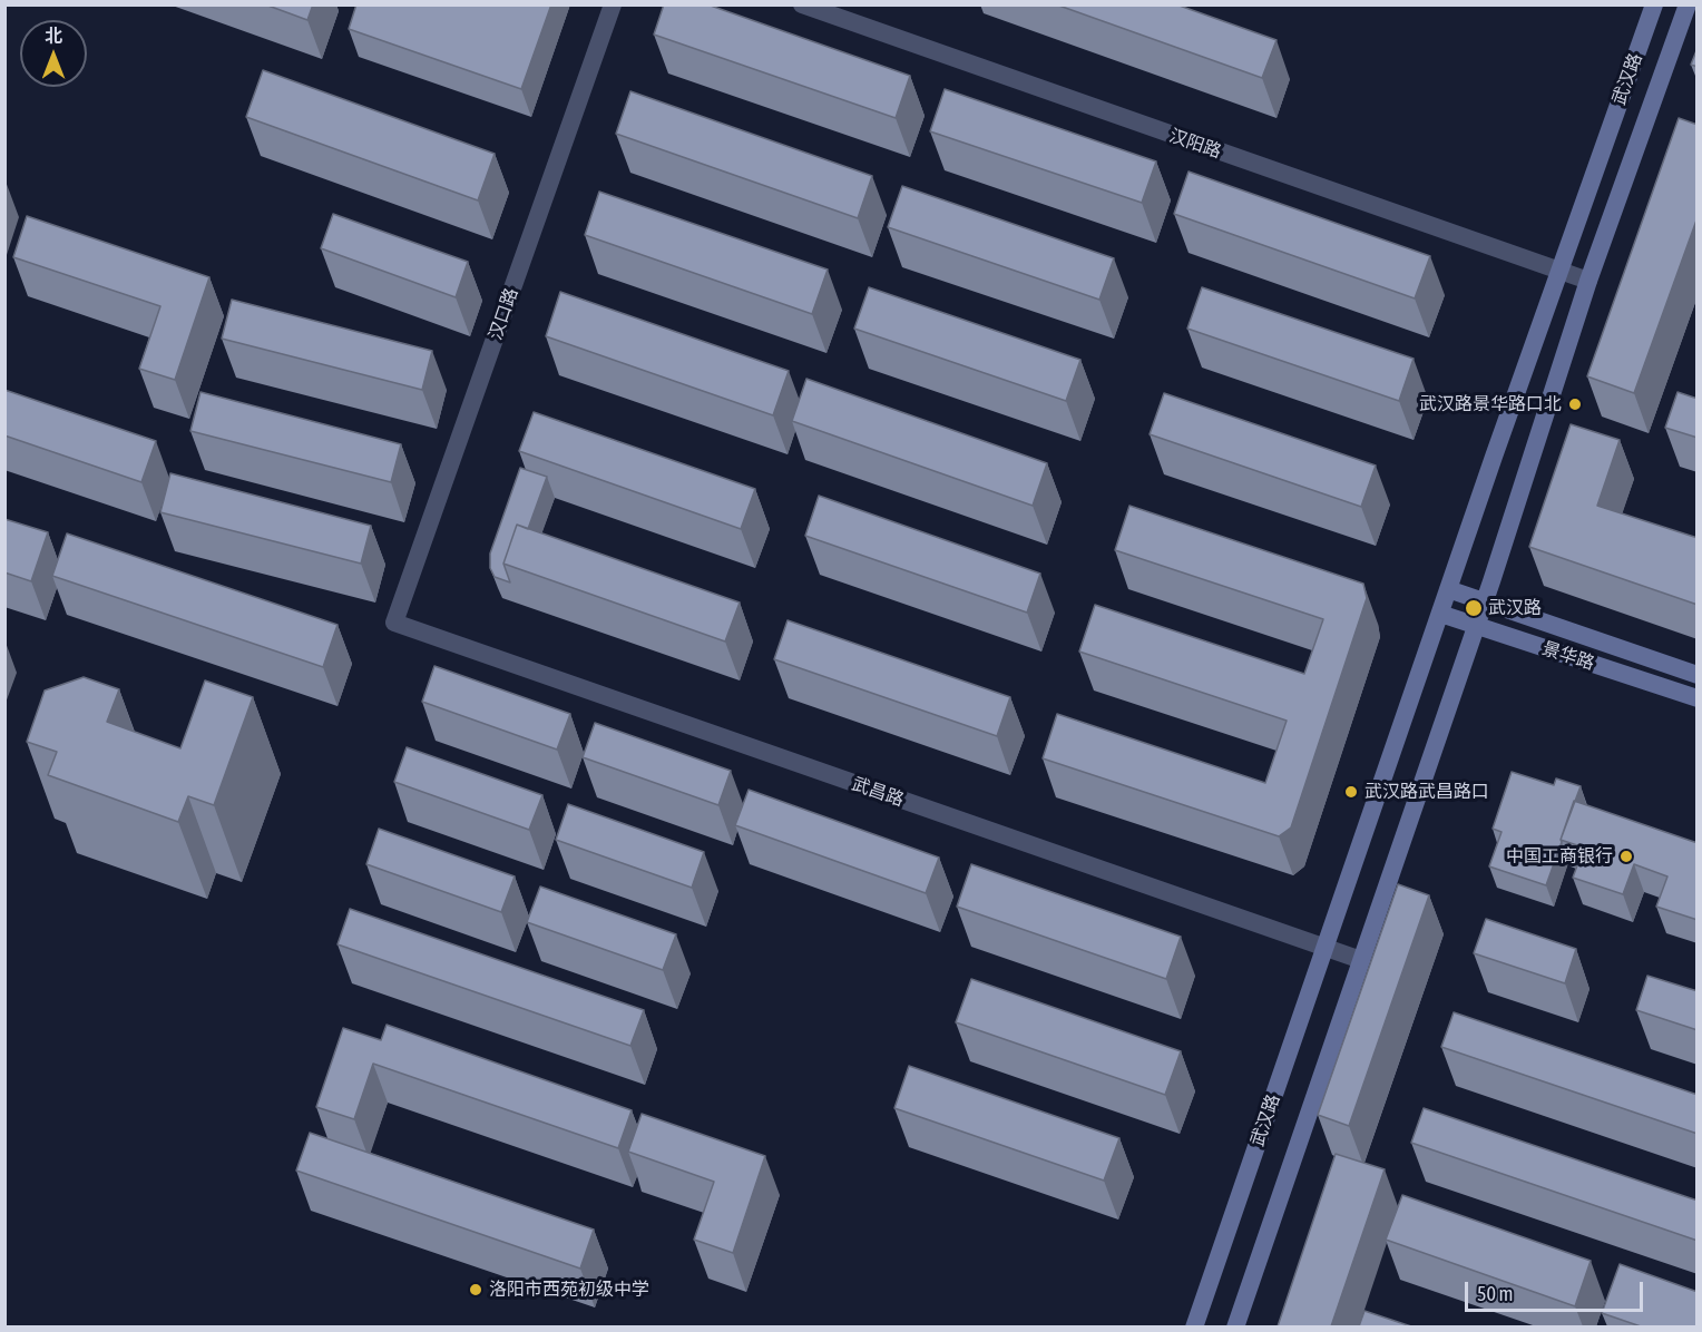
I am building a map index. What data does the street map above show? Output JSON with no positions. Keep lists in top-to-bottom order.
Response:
{
  "streets": {
    "main road": ["武汉路", "景华路"],
    "street": ["汉阳路", "汉口路", "武昌路"]
  },
  "crossings": [
    ["武汉路", "汉阳路"],
    ["武汉路", "景华路"],
    ["武汉路", "武昌路"],
    ["汉口路", "武昌路"]
  ],
  "places": [
    "武汉路景华路口北",
    "武汉路",
    "武汉路武昌路口",
    "中国工商银行",
    "洛阳市西苑初级中学"
  ],
  "scale_bar": "50 m",
  "north": "top"
}
